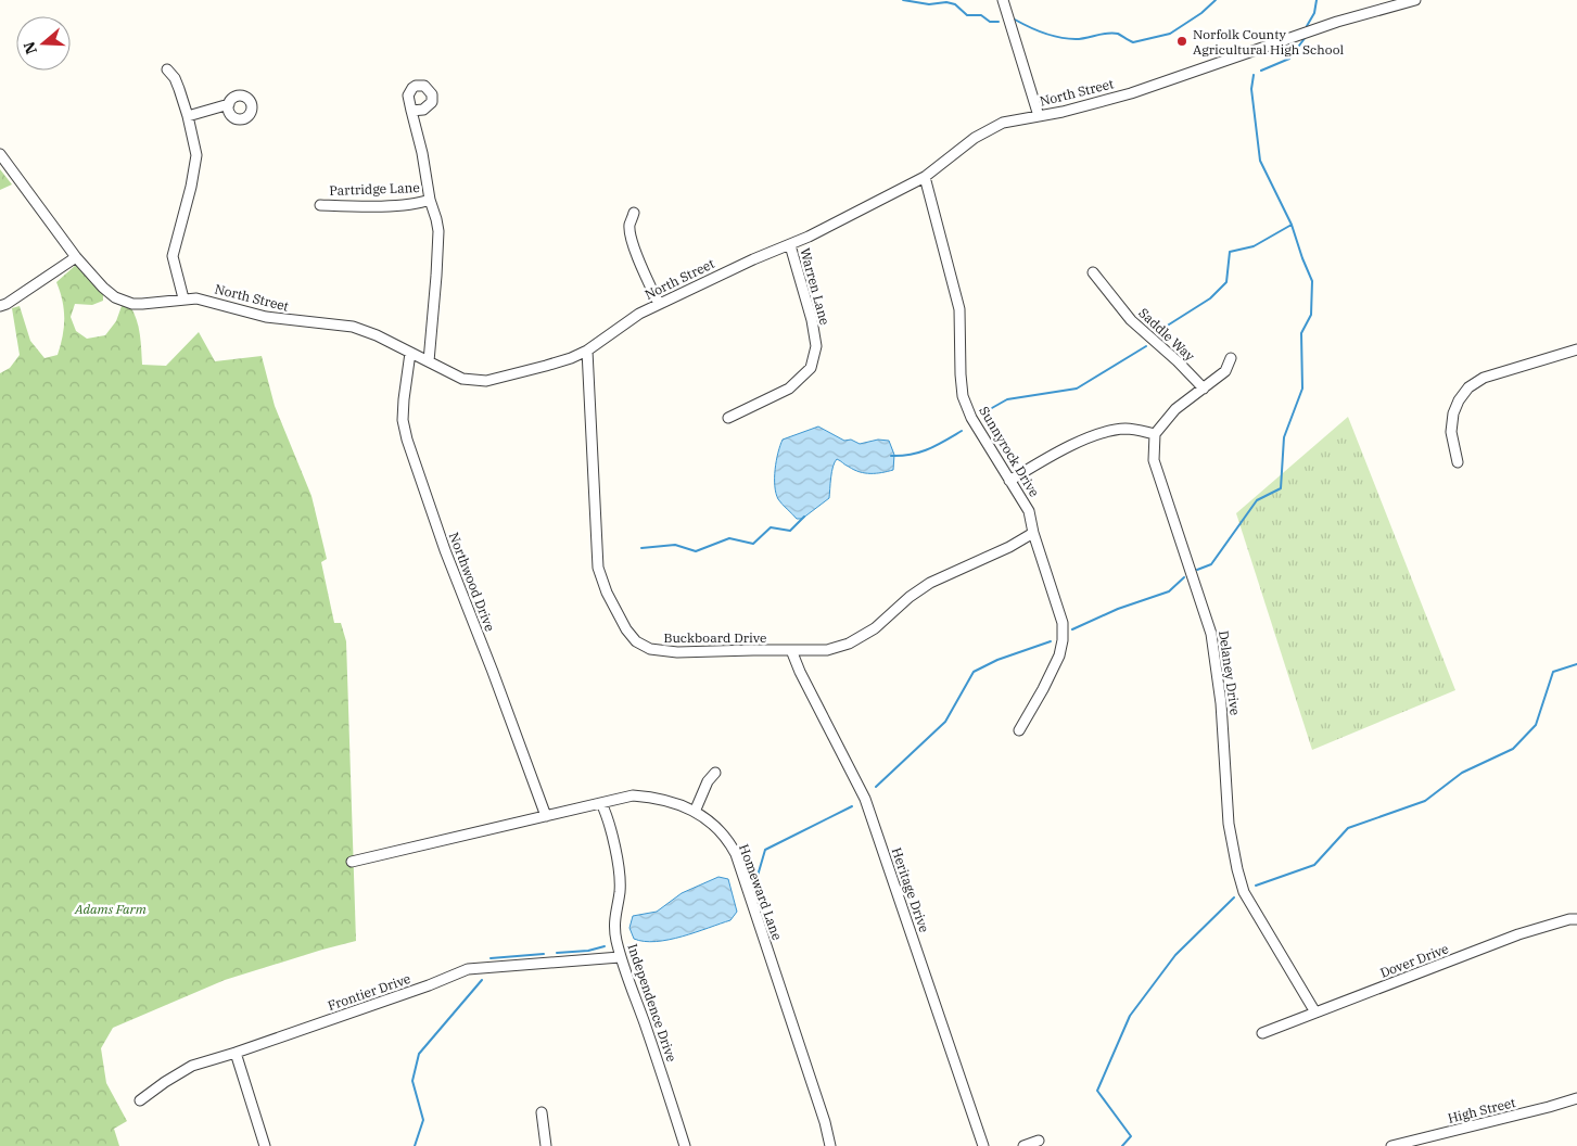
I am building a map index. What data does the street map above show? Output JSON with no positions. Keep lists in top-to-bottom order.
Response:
{
  "streets": {
    "street": [
      "North Street",
      "Partridge Lane",
      "Warren Lane",
      "Saddle Way",
      "Sunnyrock Drive",
      "Northwood Drive",
      "Buckboard Drive",
      "Delaney Drive",
      "Heritage Drive",
      "Homeward Lane",
      "Dover Drive",
      "Frontier Drive",
      "Independence Drive",
      "High Street"
    ]
  },
  "crossings": [
    ["North Street", "Warren Lane"],
    ["North Street", "Sunnyrock Drive"],
    ["North Street", "Northwood Drive"],
    ["North Street", "Buckboard Drive"],
    ["Sunnyrock Drive", "Buckboard Drive"],
    ["Northwood Drive", "Homeward Lane"],
    ["Buckboard Drive", "Heritage Drive"],
    ["Delaney Drive", "Dover Drive"],
    ["Homeward Lane", "Independence Drive"],
    ["Frontier Drive", "Independence Drive"]
  ],
  "parks": ["Adams Farm"],
  "places": ["Norfolk County Agricultural High School"],
  "north": "left"
}
